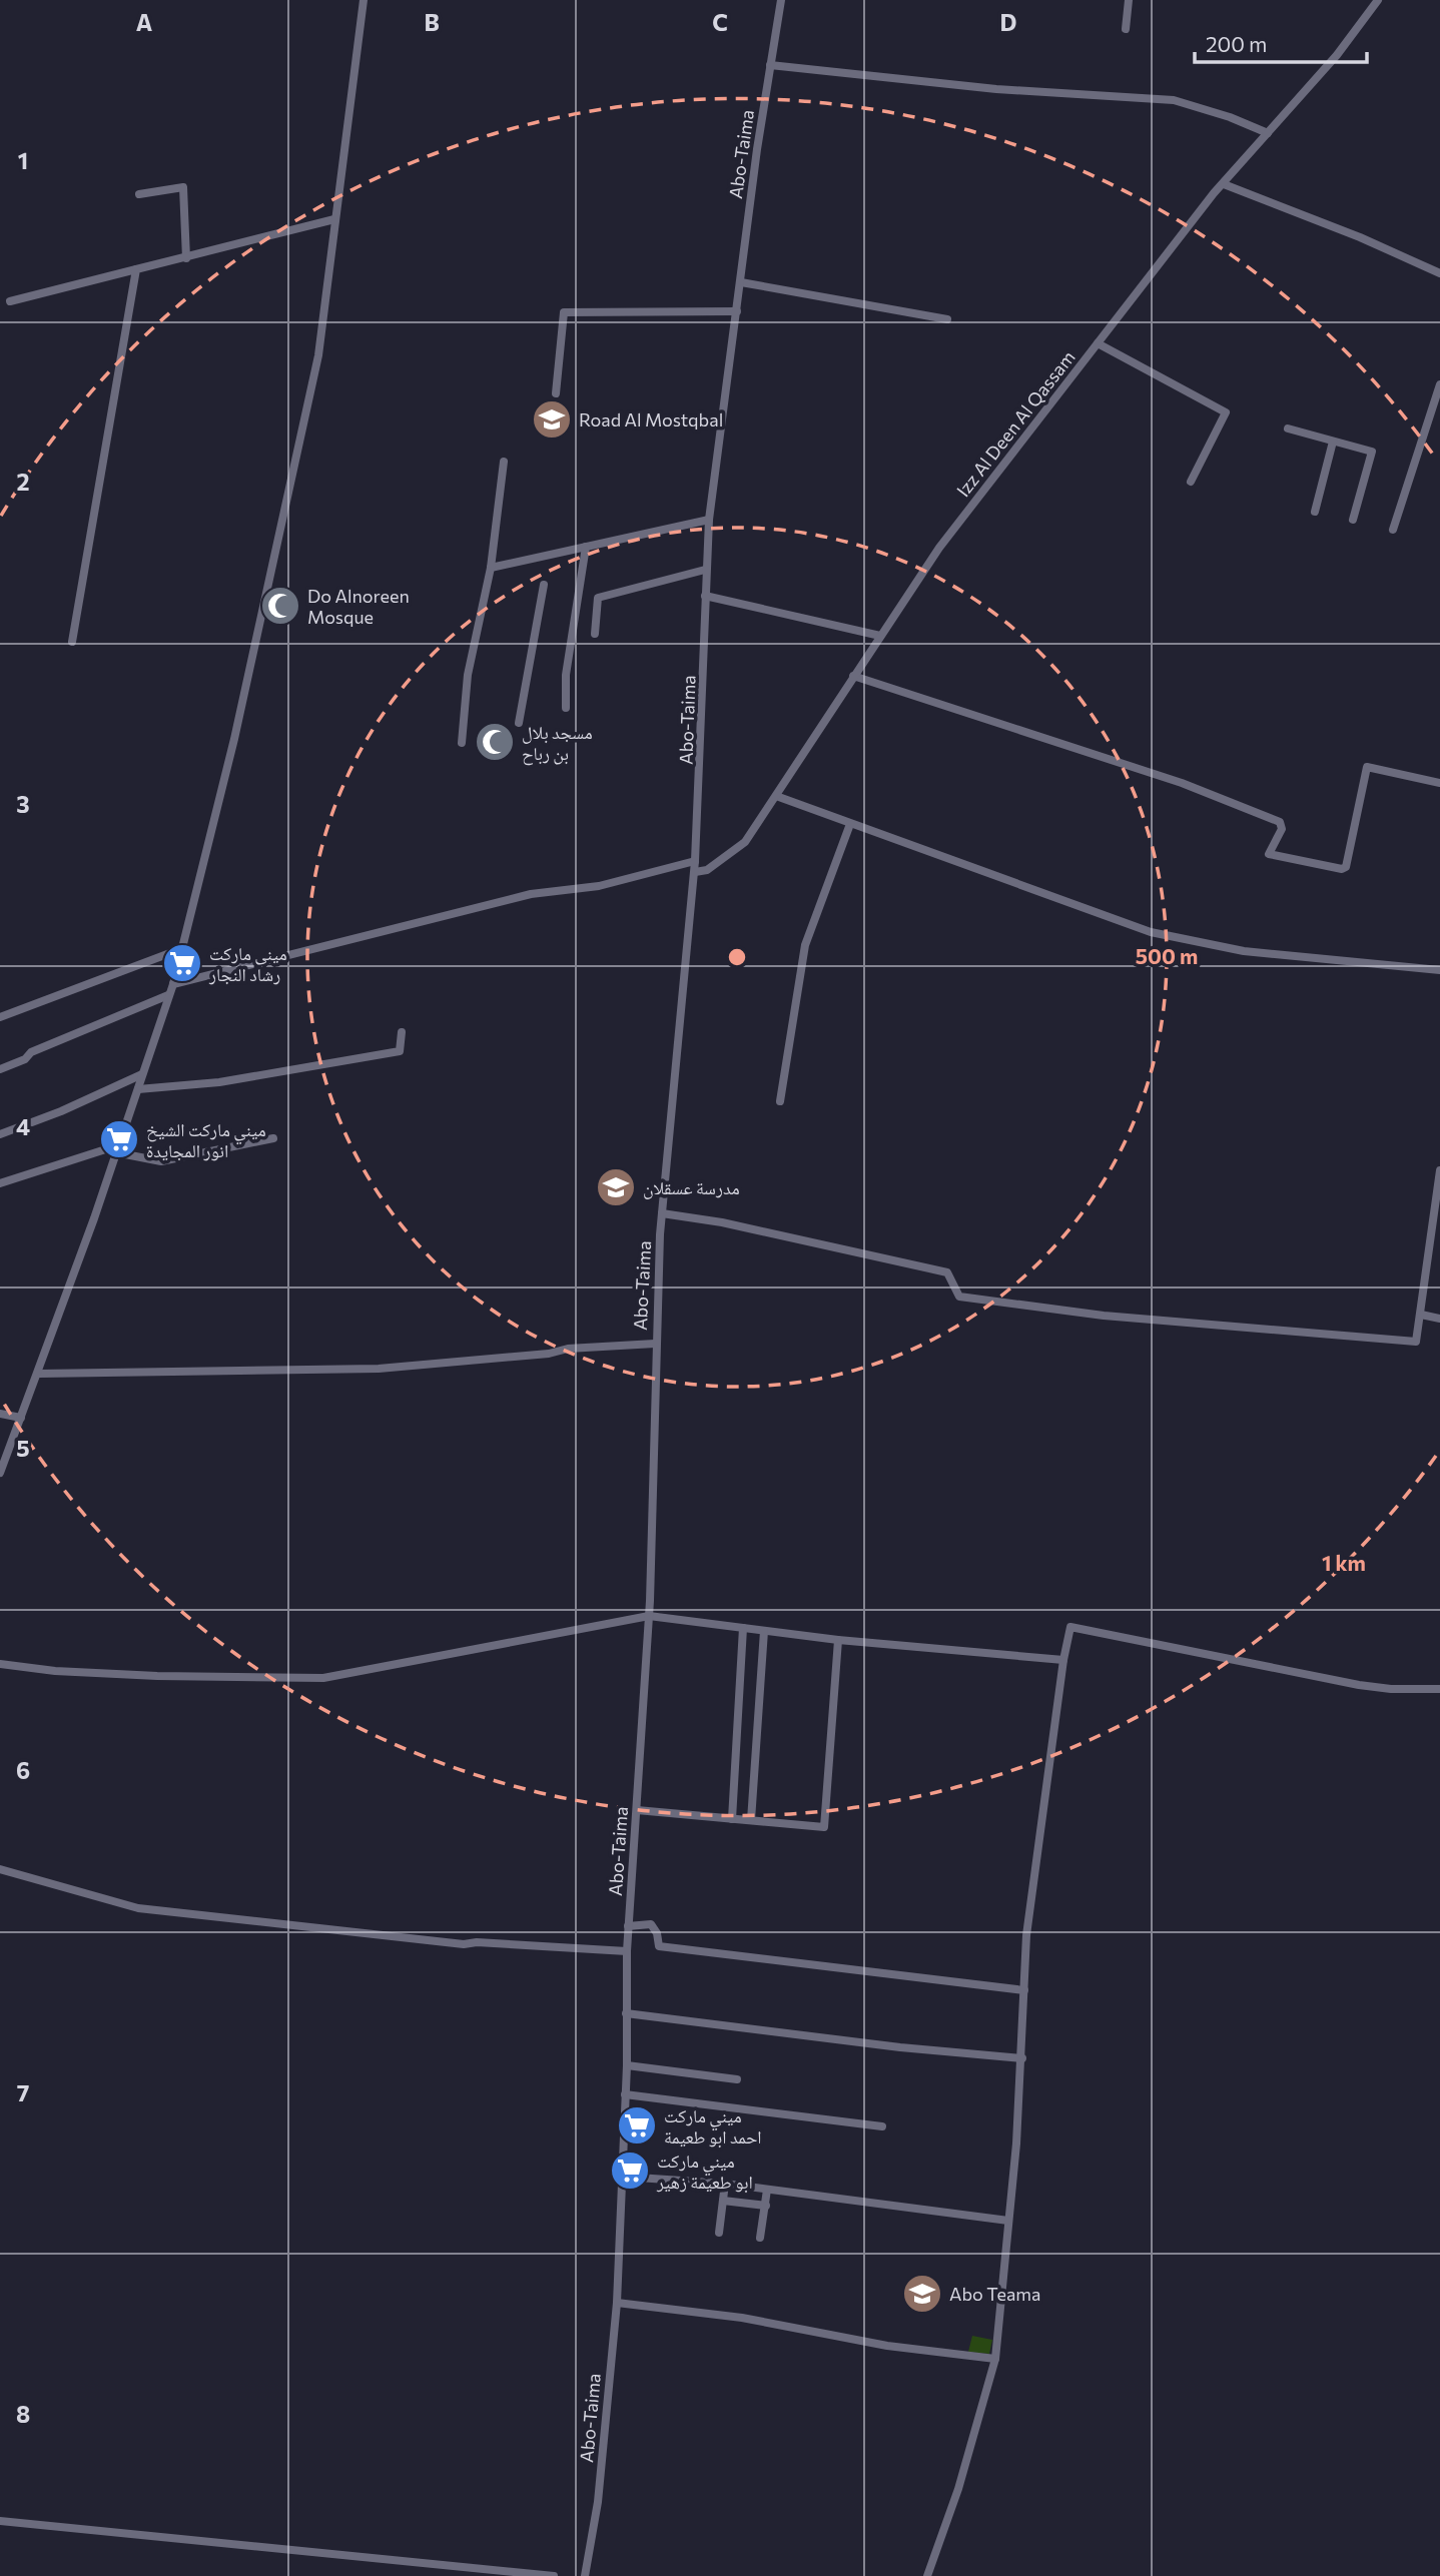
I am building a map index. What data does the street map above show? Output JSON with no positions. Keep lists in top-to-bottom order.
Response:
{
  "streets": {
    "street": ["Abo-Taima", "Izz Al Deen Al Qassam"]
  },
  "crossings": [
    ["Abo-Taima", "Izz Al Deen Al Qassam"]
  ],
  "places": {
    "school or university": ["Road Al Mostqbal", "مدرسة عسقلان", "Abo Teama"],
    "mosque": ["Do Alnoreen Mosque", "مسجد بلال بن رباح"],
    "supermarket": [
      "ميني ماركت رشاد النجار",
      "ميني ماركت الشيخ انور المجايدة",
      "ميني ماركت احمد ابو طعيمة",
      "ميني ماركت ابو طعيمة زهير"
    ]
  },
  "scale_bar": "200 m",
  "grid": {
    "columns": [
      "A",
      "B",
      "C",
      "D"
    ],
    "rows": [
      "1",
      "2",
      "3",
      "4",
      "5",
      "6",
      "7",
      "8"
    ]
  },
  "rings": ["500 m", "1 km"]
}
